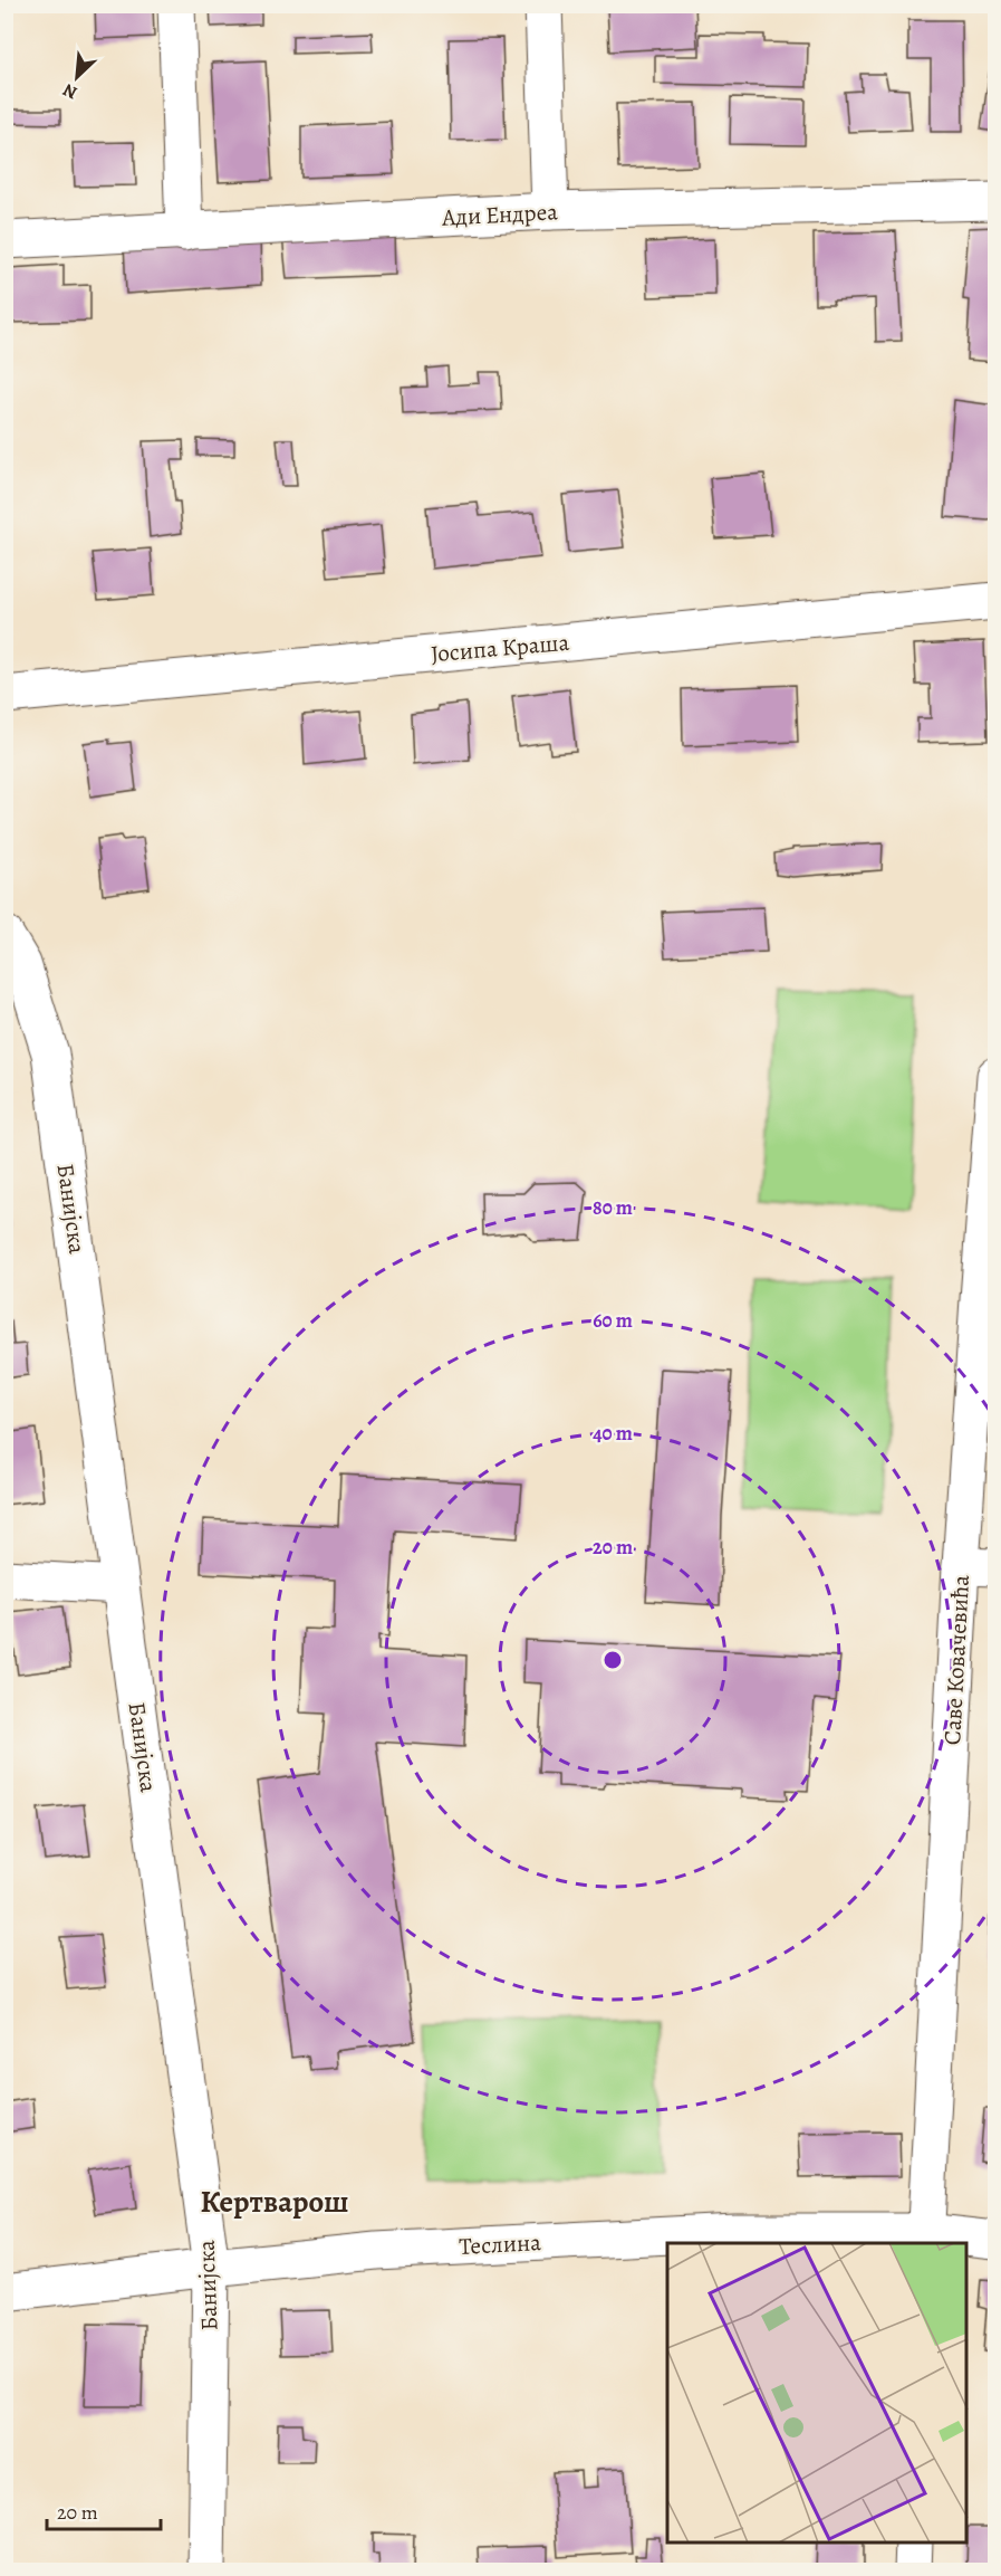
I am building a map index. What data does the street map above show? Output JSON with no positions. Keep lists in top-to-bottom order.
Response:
{
  "streets": {
    "street": [
      "Ади Ендреа",
      "Јосипа Краша",
      "Банијска",
      "Саве Ковачевића",
      "Теслина"
    ]
  },
  "crossings": [
    ["Банијска", "Теслина"],
    ["Саве Ковачевића", "Теслина"]
  ],
  "districts": ["Кертварош"],
  "scale_bar": "20 m",
  "north": "bottom left",
  "rings": [
    "80 m",
    "60 m",
    "40 m",
    "20 m"
  ]
}
